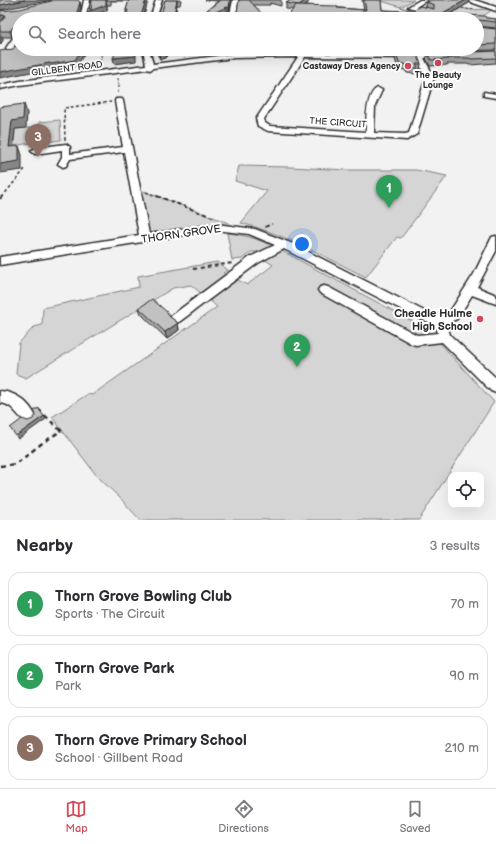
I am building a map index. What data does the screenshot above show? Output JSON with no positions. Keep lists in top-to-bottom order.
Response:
{
  "streets": {
    "street": ["GILLBENT ROAD", "THE CIRCUIT", "THORN GROVE"]
  },
  "crossings": [
    ["GILLBENT ROAD", "THE CIRCUIT"]
  ],
  "places": ["The Beauty Lounge", "Castaway Dress Agency", "Cheadle Hulme High School"],
  "page": {
    "search": "Search here",
    "pins": ["3", "1", "2"],
    "heading": ["Nearby", "3 results"],
    "list": [
      {
        "mark": "1",
        "name": "Thorn Grove Bowling Club",
        "note": "Sports · The Circuit",
        "value": "70 m"
      },
      {
        "mark": "2",
        "name": "Thorn Grove Park",
        "note": "Park",
        "value": "90 m"
      },
      {
        "mark": "3",
        "name": "Thorn Grove Primary School",
        "note": "School · Gillbent Road",
        "value": "210 m"
      }
    ],
    "nav": ["Map", "Directions", "Saved"]
  }
}
